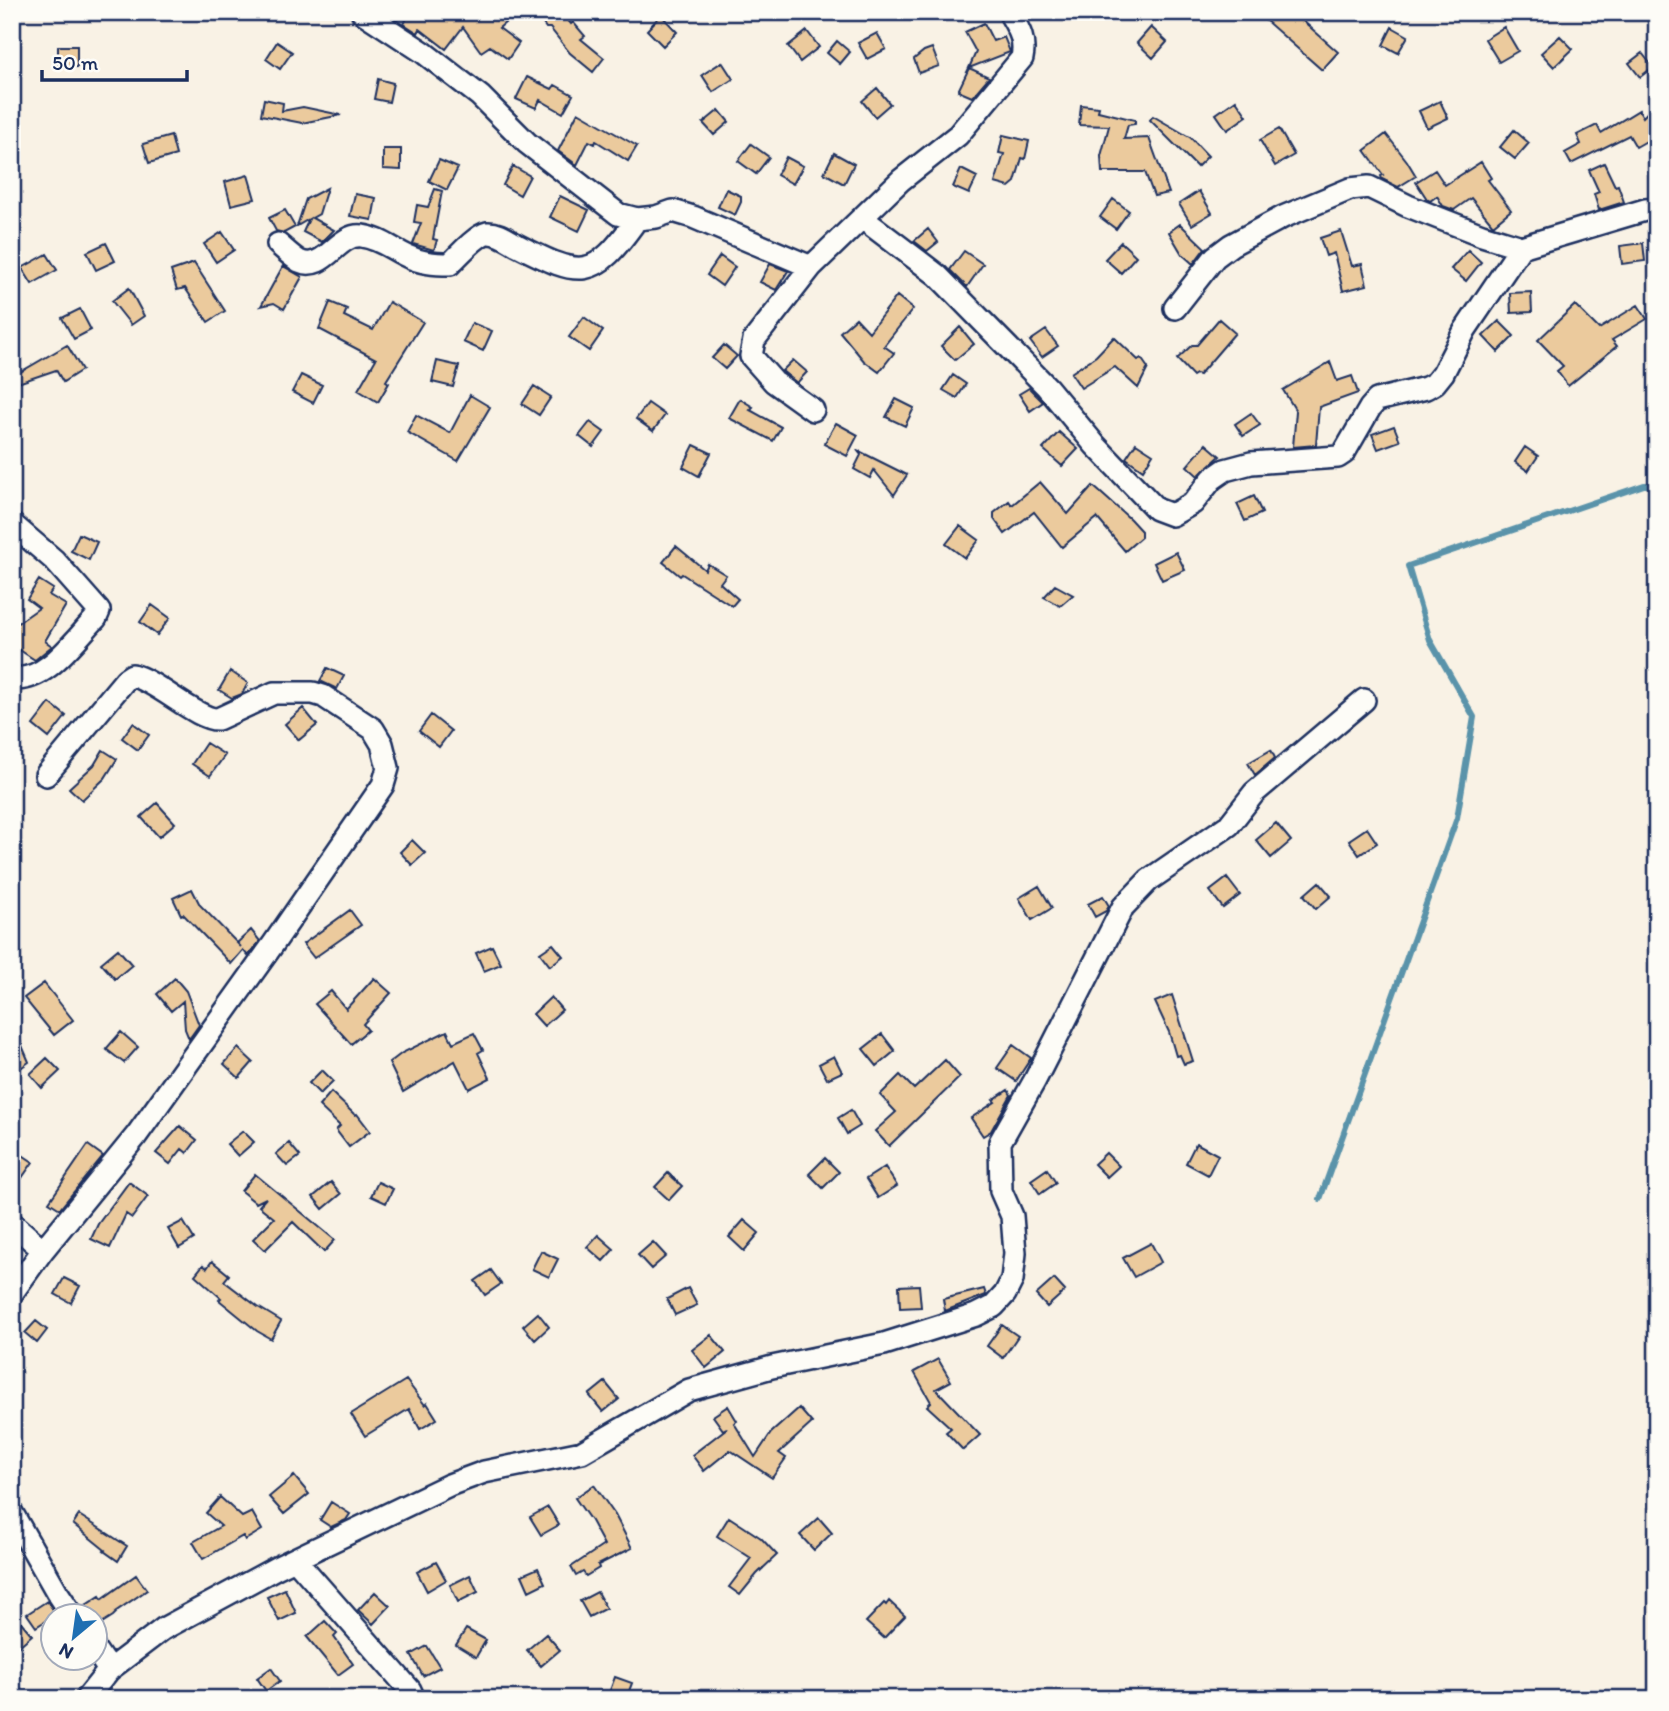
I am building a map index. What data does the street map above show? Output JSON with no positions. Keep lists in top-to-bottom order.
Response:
{
  "scale_bar": "50 m",
  "north": "bottom left"
}
